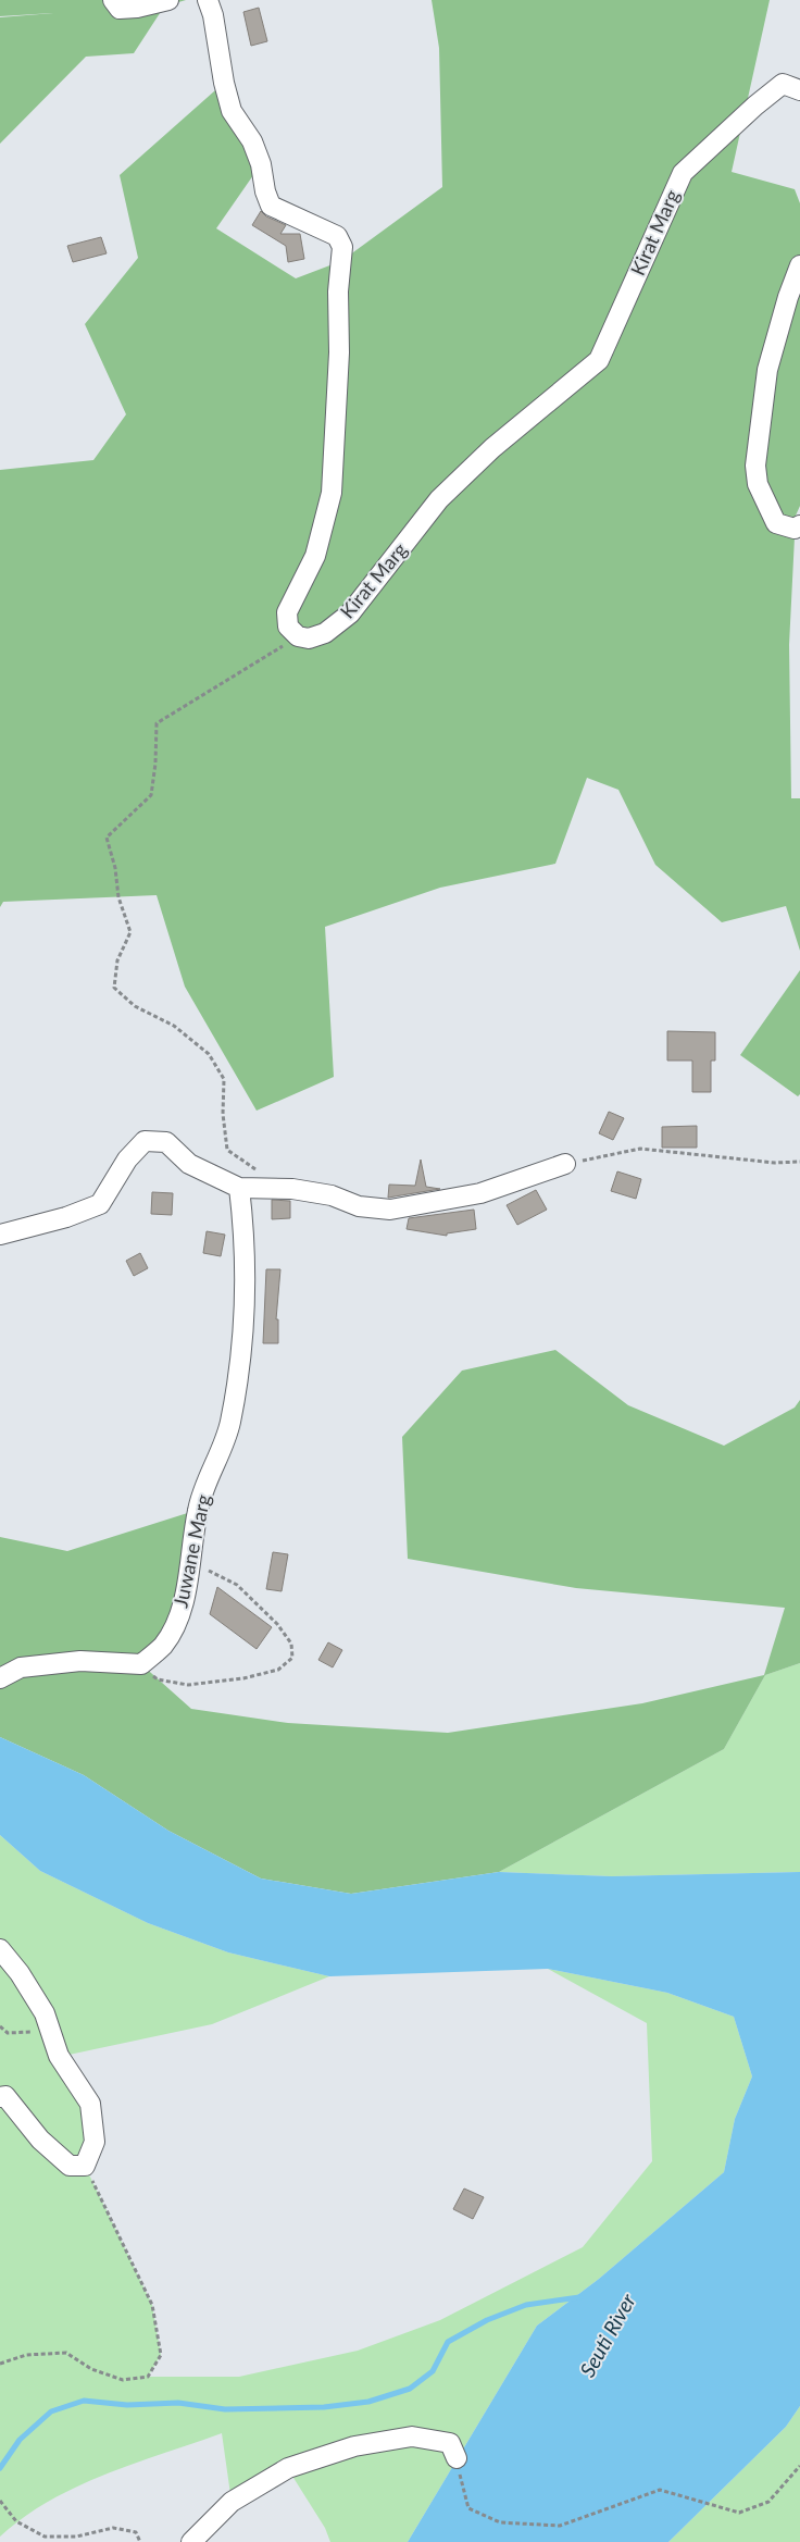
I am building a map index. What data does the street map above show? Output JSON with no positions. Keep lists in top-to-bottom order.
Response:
{
  "streets": {
    "street": ["Kirat Marg", "Juwane Marg"]
  },
  "water": ["Seuti River"]
}
